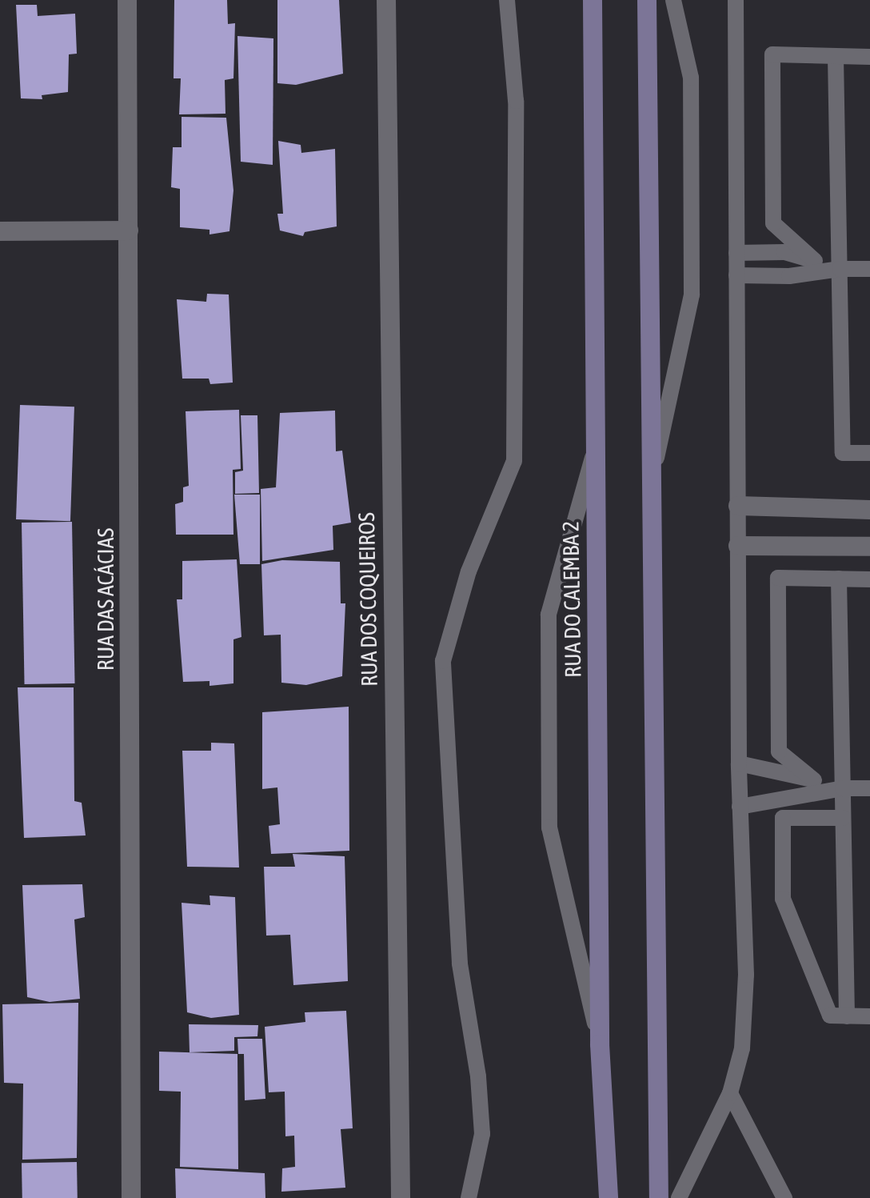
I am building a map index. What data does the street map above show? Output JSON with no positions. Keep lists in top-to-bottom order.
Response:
{
  "streets": {
    "main road": ["RUA DO CALEMBA 2"],
    "street": ["RUA DAS ACÁCIAS", "RUA DOS COQUEIROS"]
  }
}
